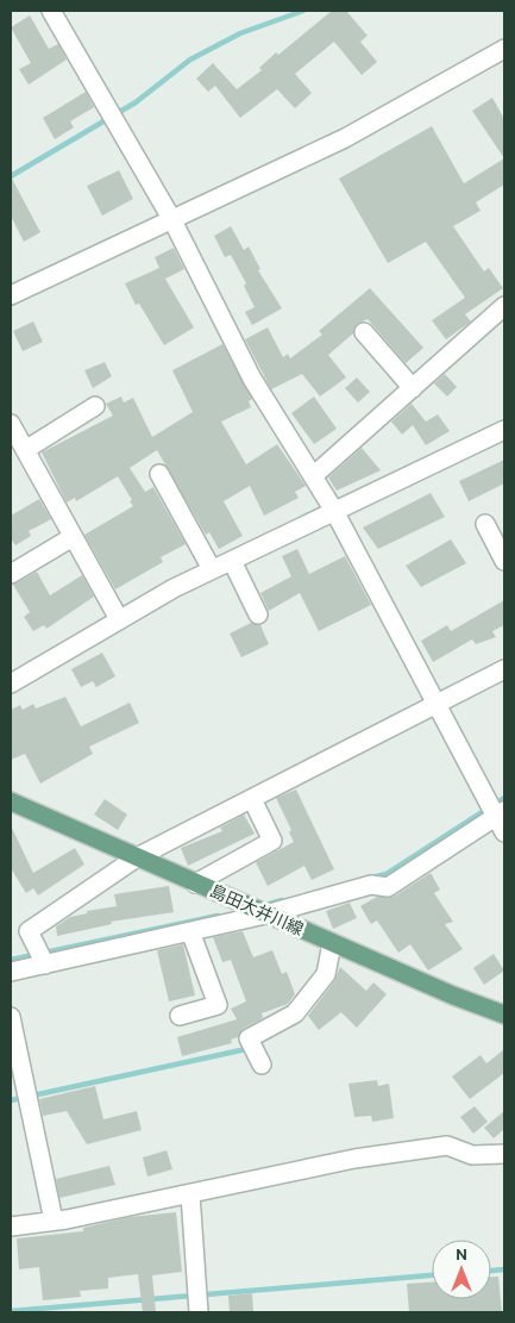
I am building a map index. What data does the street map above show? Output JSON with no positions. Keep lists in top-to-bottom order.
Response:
{
  "streets": {
    "main road": ["島田大井川線"]
  },
  "north": "top"
}
